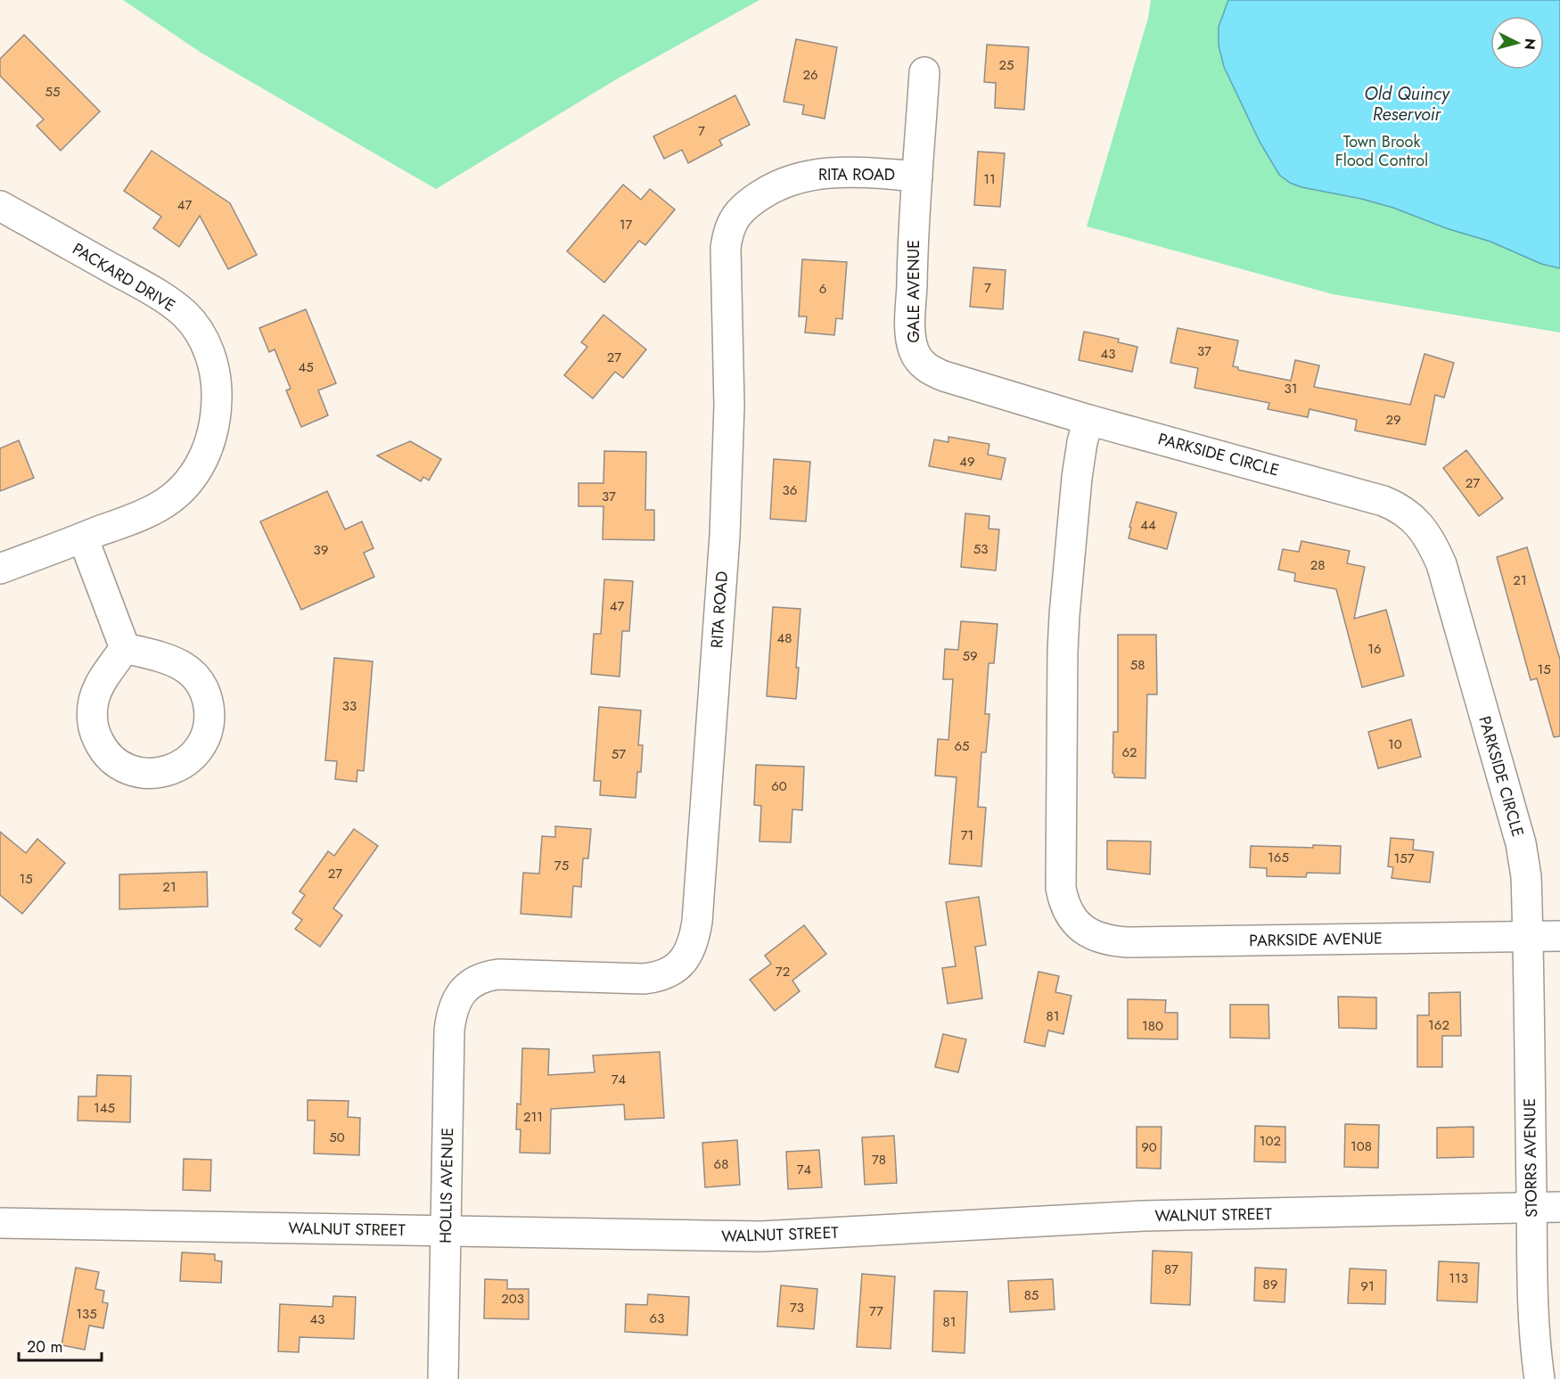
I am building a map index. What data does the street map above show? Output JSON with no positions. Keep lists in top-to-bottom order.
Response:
{
  "streets": {
    "street": [
      "RITA ROAD",
      "PACKARD DRIVE",
      "GALE AVENUE",
      "PARKSIDE CIRCLE",
      "PARKSIDE AVENUE",
      "STORRS AVENUE",
      "HOLLIS AVENUE",
      "WALNUT STREET"
    ]
  },
  "crossings": [
    ["RITA ROAD", "GALE AVENUE"],
    ["RITA ROAD", "HOLLIS AVENUE"],
    ["GALE AVENUE", "PARKSIDE CIRCLE"],
    ["GALE AVENUE", "PARKSIDE AVENUE"],
    ["PARKSIDE CIRCLE", "PARKSIDE AVENUE"],
    ["PARKSIDE CIRCLE", "STORRS AVENUE"],
    ["PARKSIDE AVENUE", "STORRS AVENUE"],
    ["STORRS AVENUE", "WALNUT STREET"],
    ["HOLLIS AVENUE", "WALNUT STREET"]
  ],
  "water": ["Old Quincy Reservoir"],
  "parks": ["Town Brook Flood Control"],
  "house_numbers": [
    "25",
    "26",
    "55",
    "7",
    "11",
    "47",
    "17",
    "7",
    "6",
    "37",
    "43",
    "27",
    "45",
    "31",
    "29",
    "49",
    "27",
    "36",
    "37",
    "44",
    "53",
    "39",
    "28",
    "21",
    "47",
    "48",
    "16",
    "59",
    "58",
    "15",
    "33",
    "10",
    "65",
    "62",
    "57",
    "60",
    "71",
    "165",
    "157",
    "75",
    "27",
    "15",
    "21",
    "72",
    "81",
    "162",
    "180",
    "74",
    "145",
    "211",
    "50",
    "102",
    "108",
    "90",
    "78",
    "68",
    "74",
    "87",
    "113",
    "89",
    "91",
    "85",
    "203",
    "73",
    "77",
    "135",
    "63",
    "43",
    "81"
  ],
  "scale_bar": "20 m",
  "north": "right"
}
